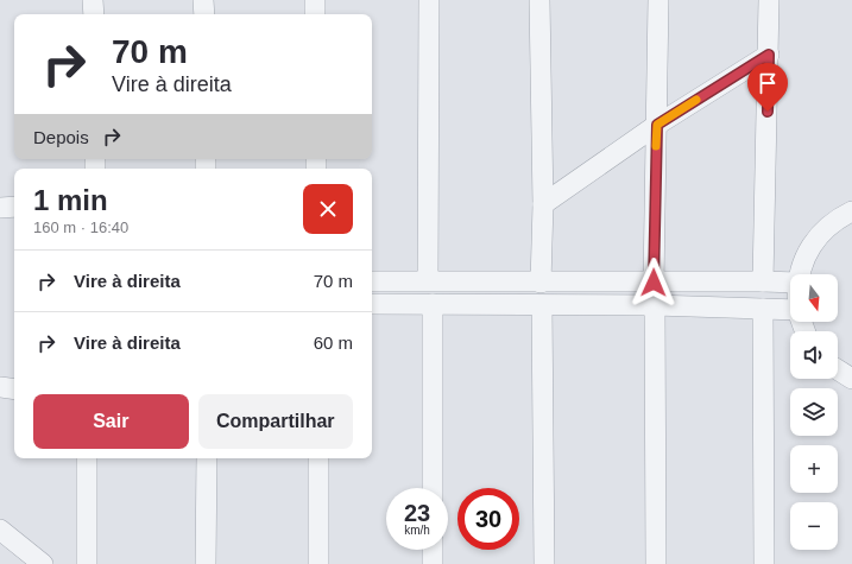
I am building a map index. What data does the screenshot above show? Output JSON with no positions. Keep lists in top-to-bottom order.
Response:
{
  "north": "bottom",
  "page": {
    "turn": ["70 m", "Vire à direita"],
    "then": "Depois",
    "heading": ["1 min", "160 m · 16:40"],
    "list": [
      {
        "name": "Vire à direita",
        "value": "70 m"
      },
      {
        "name": "Vire à direita",
        "value": "60 m"
      }
    ],
    "map_buttons": ["+", "−"],
    "buttons": ["Sair", "Compartilhar"],
    "speed": "23 km/h",
    "limit": "30"
  }
}
